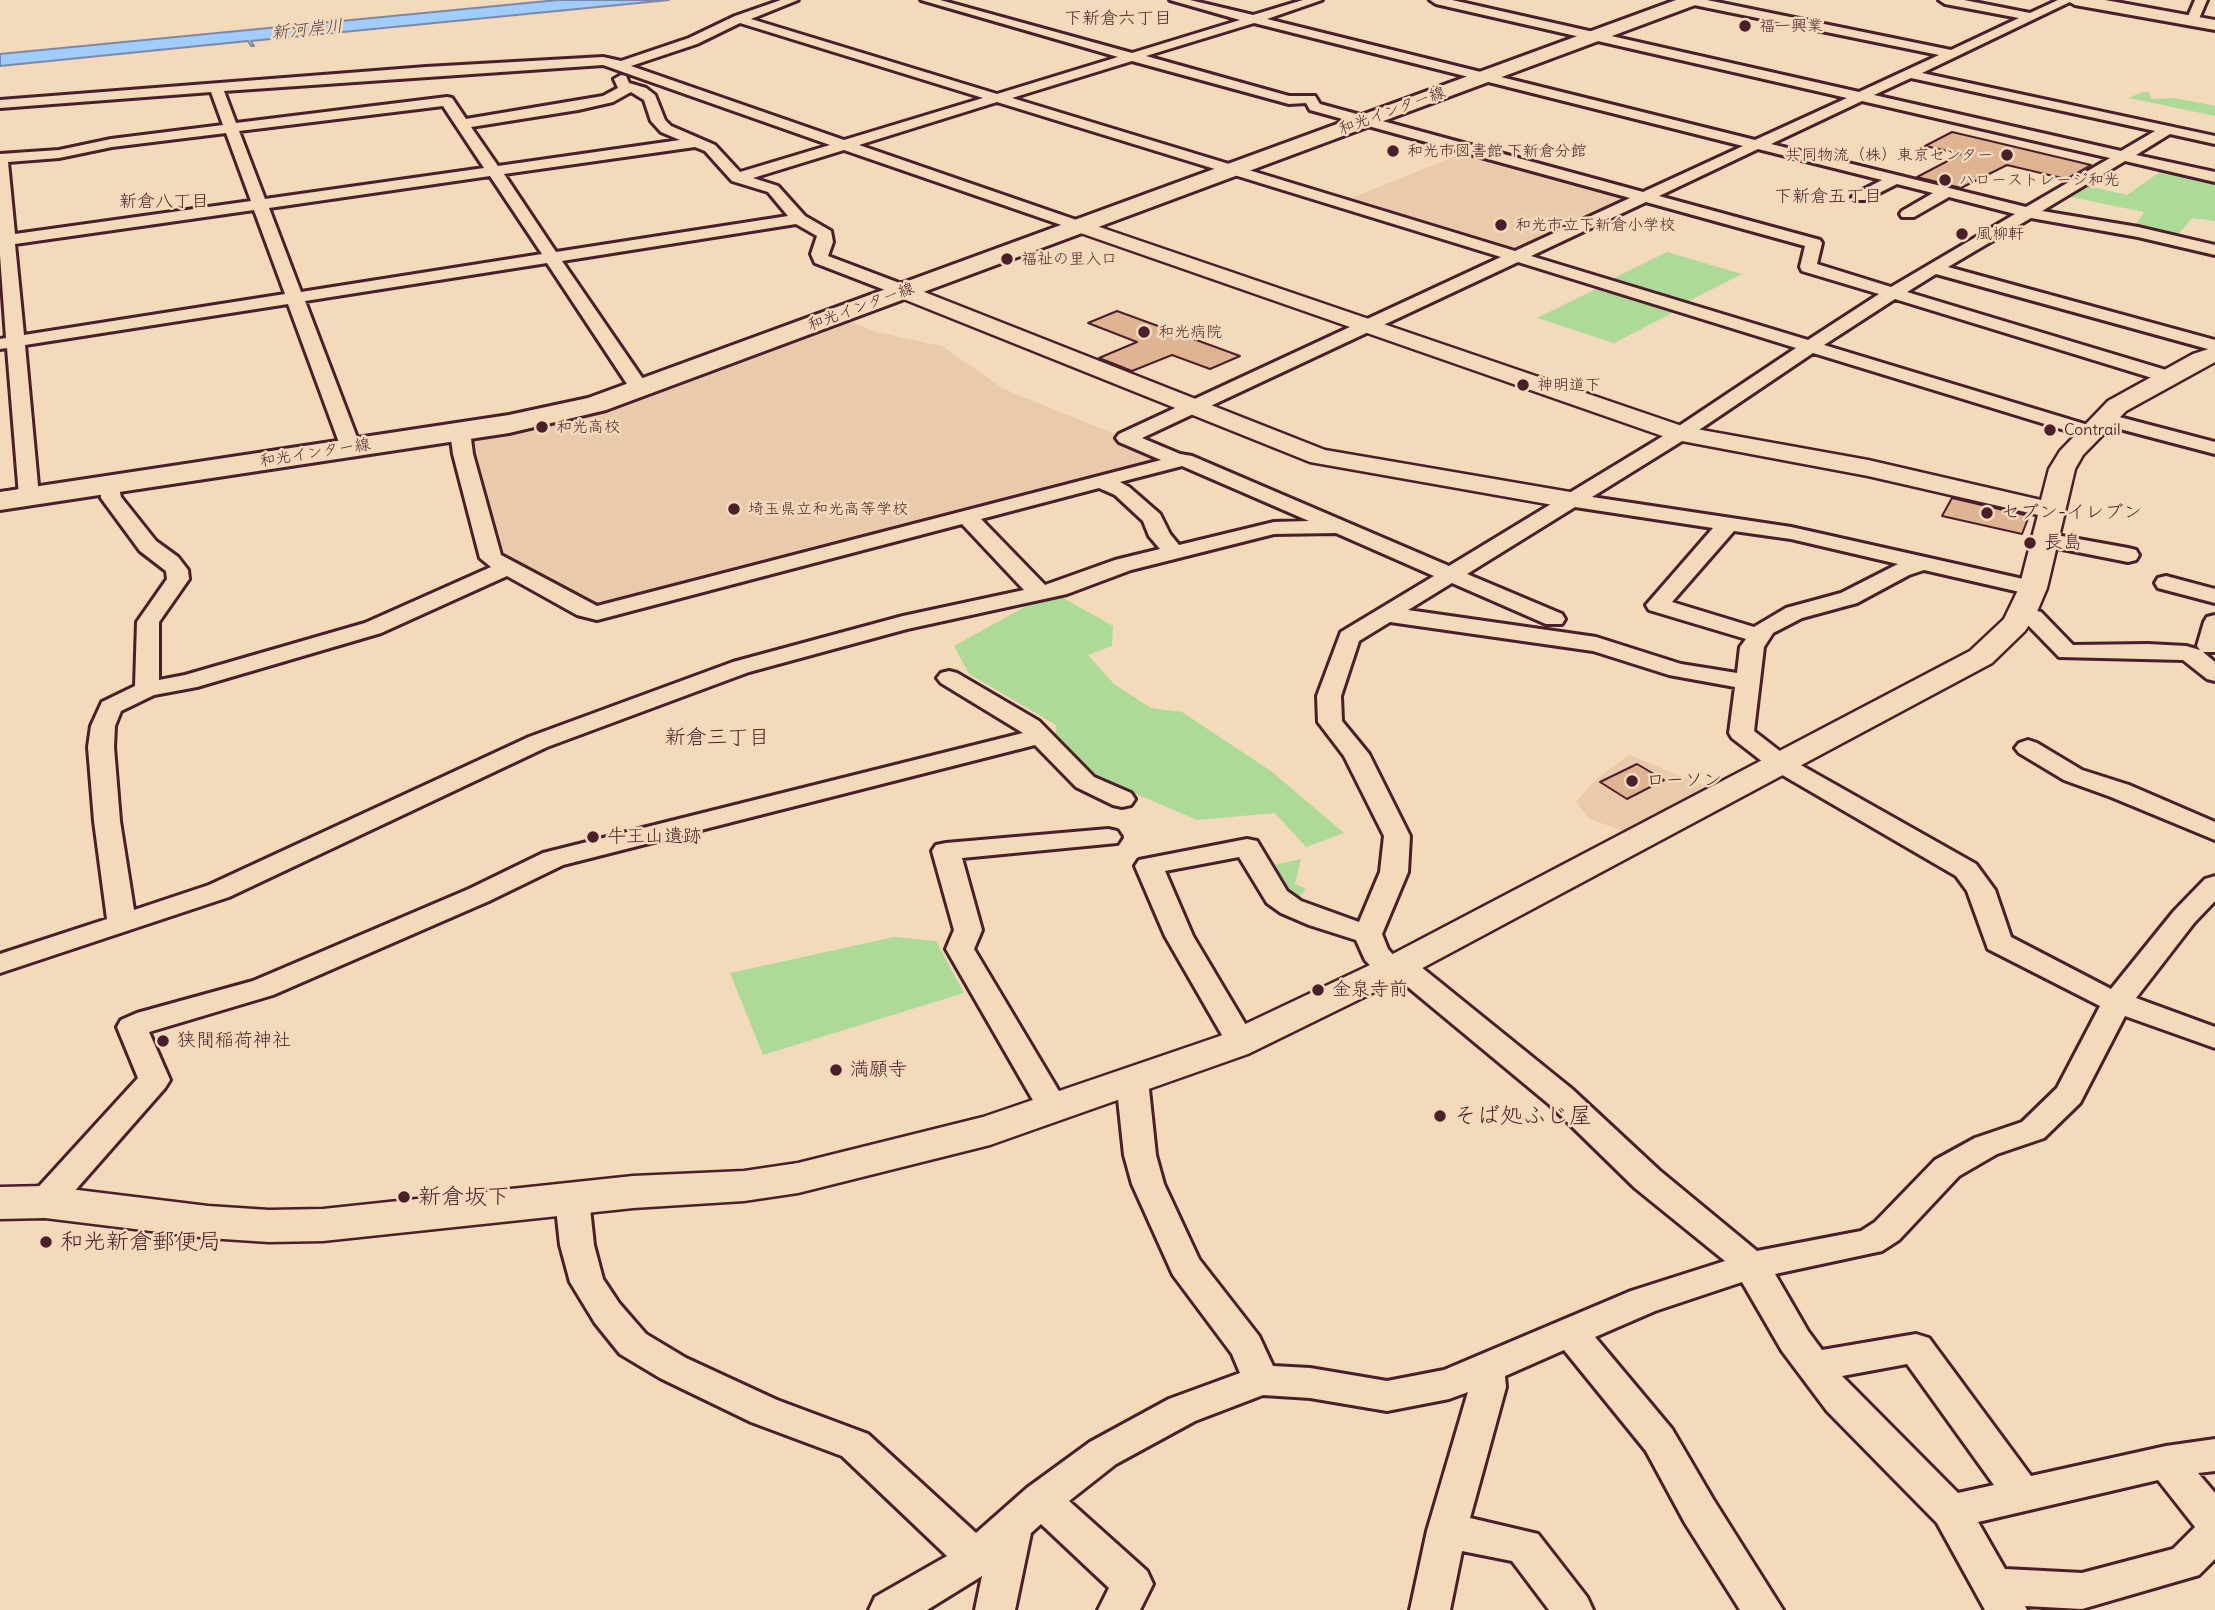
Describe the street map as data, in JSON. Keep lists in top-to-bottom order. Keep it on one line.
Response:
{"streets":{"main road":["和光インター線"]},"districts":["下新倉六丁目","下新倉五丁目","新倉八丁目","新倉三丁目"],"water":["新河岸川"],"places":["福一興業","和光市図書館 下新倉分館","共同物流（株）東京センター","ハローストレージ和光","和光市立下新倉小学校","風柳軒","福祉の里入口","和光病院","神明道下","和光高校","Contrail","埼玉県立和光高等学校","セブン-イレブン","長島","ローソン","牛王山遺跡","金泉寺前","狭間稲荷神社","満願寺","そば処ふじ屋","新倉坂下","和光新倉郵便局"]}
